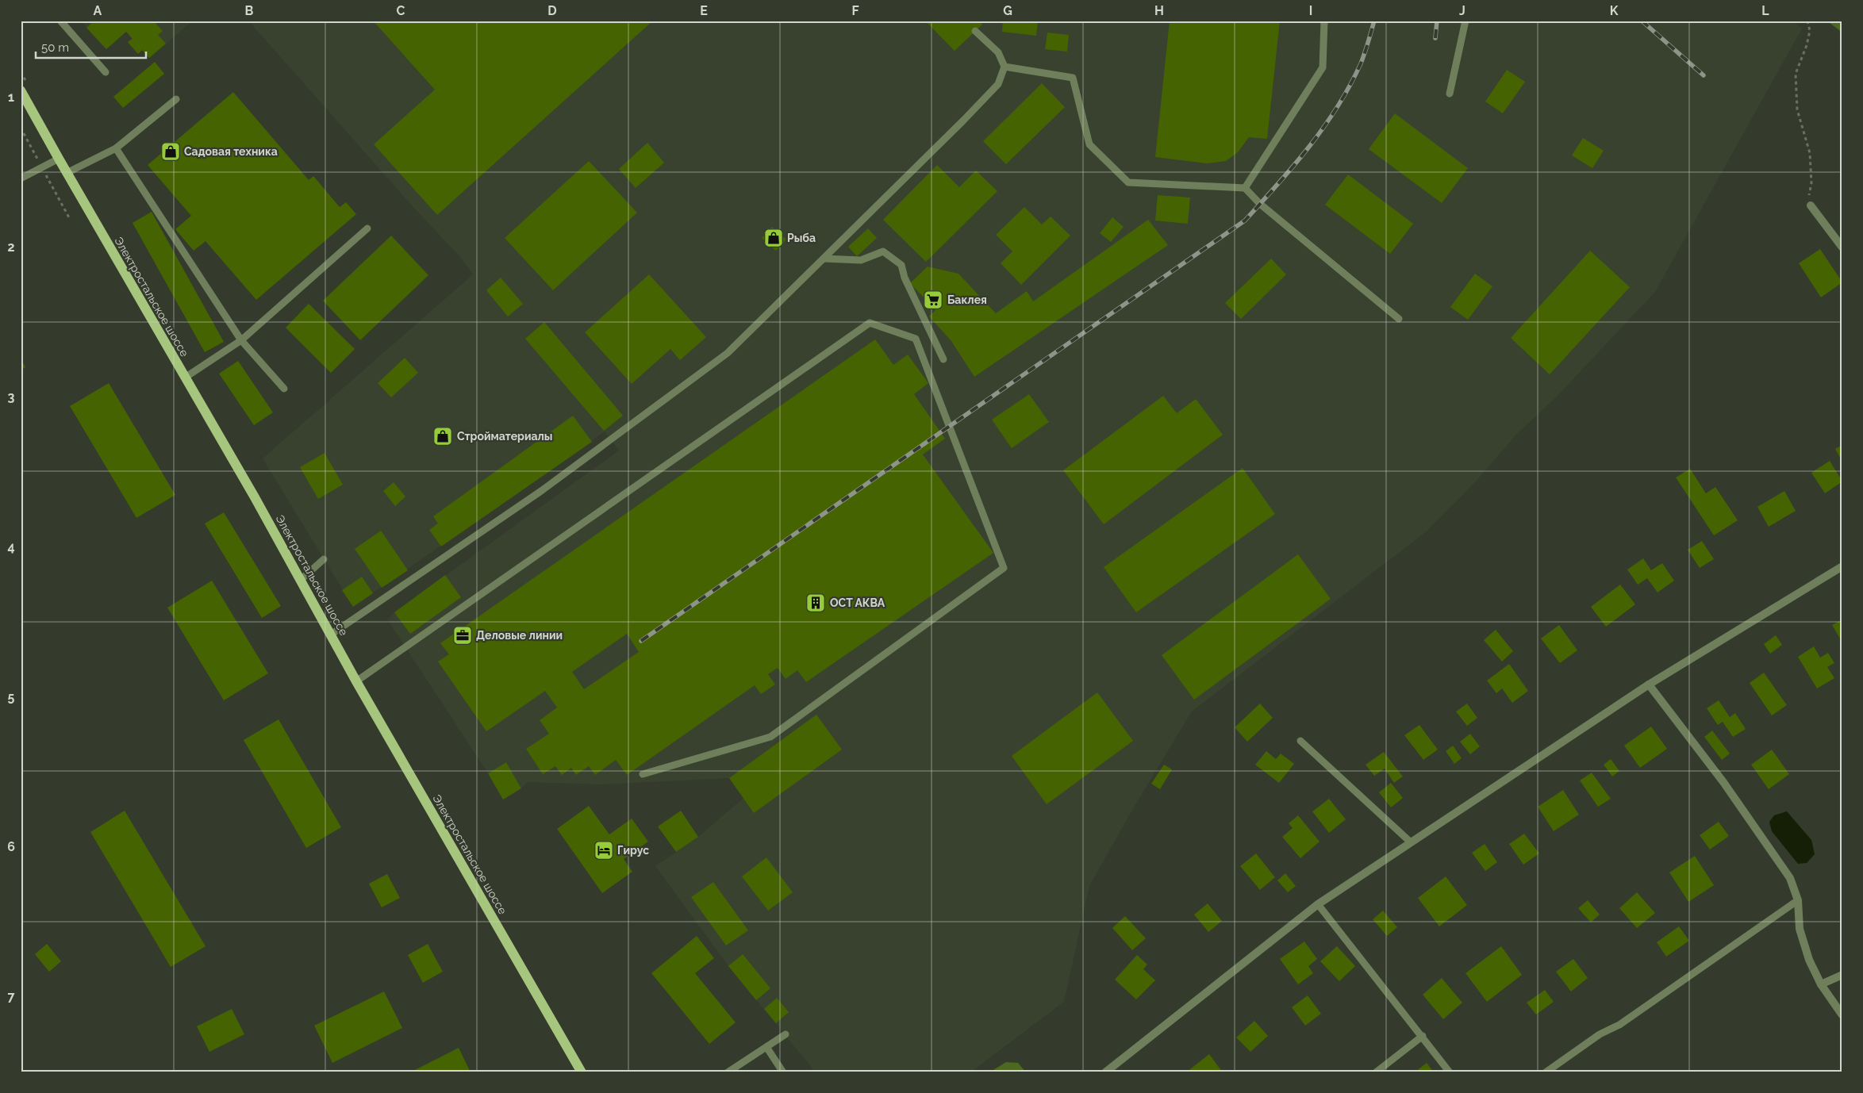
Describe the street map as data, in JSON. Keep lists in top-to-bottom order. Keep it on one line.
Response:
{"streets":{"main road":["Электростальское шоссе"]},"places":{"shop":["Садовая техника","Рыба","Стройматериалы"],"supermarket":["Баклея"],"building":["ОСТ АКВА"],"office":["Деловые линии"],"hotel":["Гирус"]},"scale_bar":"50 m","grid":{"columns":["A","B","C","D","E","F","G","H","I","J","K","L"],"rows":["1","2","3","4","5","6","7"]}}
